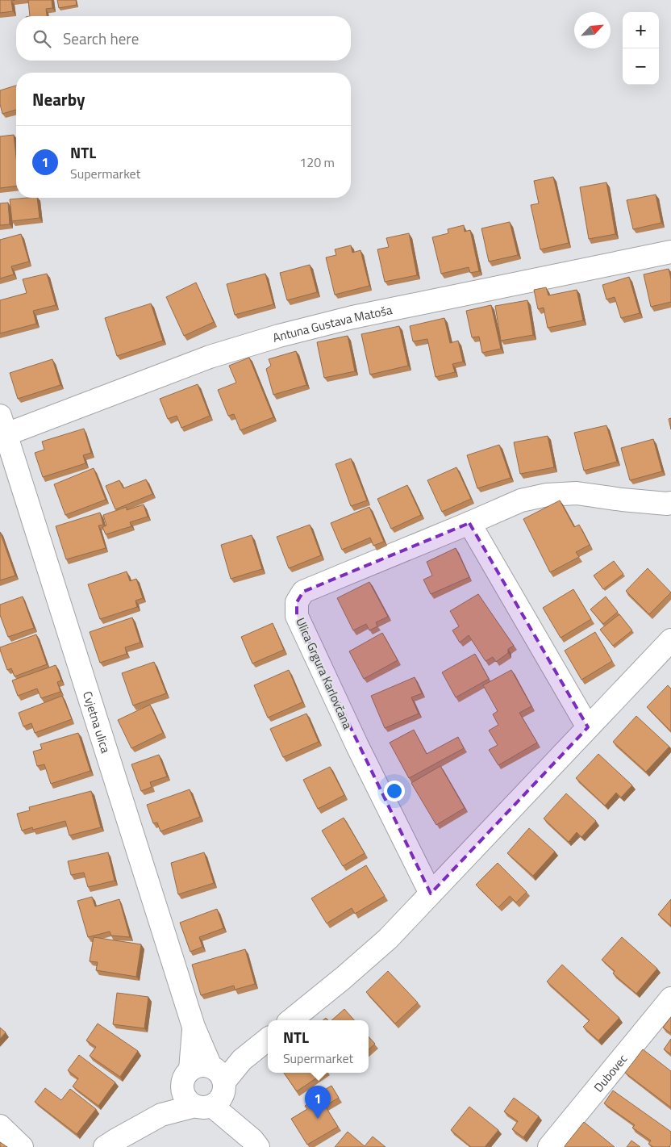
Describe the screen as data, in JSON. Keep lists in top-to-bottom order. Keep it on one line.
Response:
{"streets":{"street":["Antuna Gustava Matoša","Ulica Grgura Karlovčana","Cvjetna ulica","Dubovec"]},"crossings":[["Antuna Gustava Matoša","Cvjetna ulica"]],"north":"top right","page":{"map_buttons":["+","−"],"search":"Search here","heading":"Nearby","list":[{"mark":"1","name":"NTL","note":"Supermarket","value":"120 m"}],"popup":["NTL","Supermarket"],"pins":"1"}}
